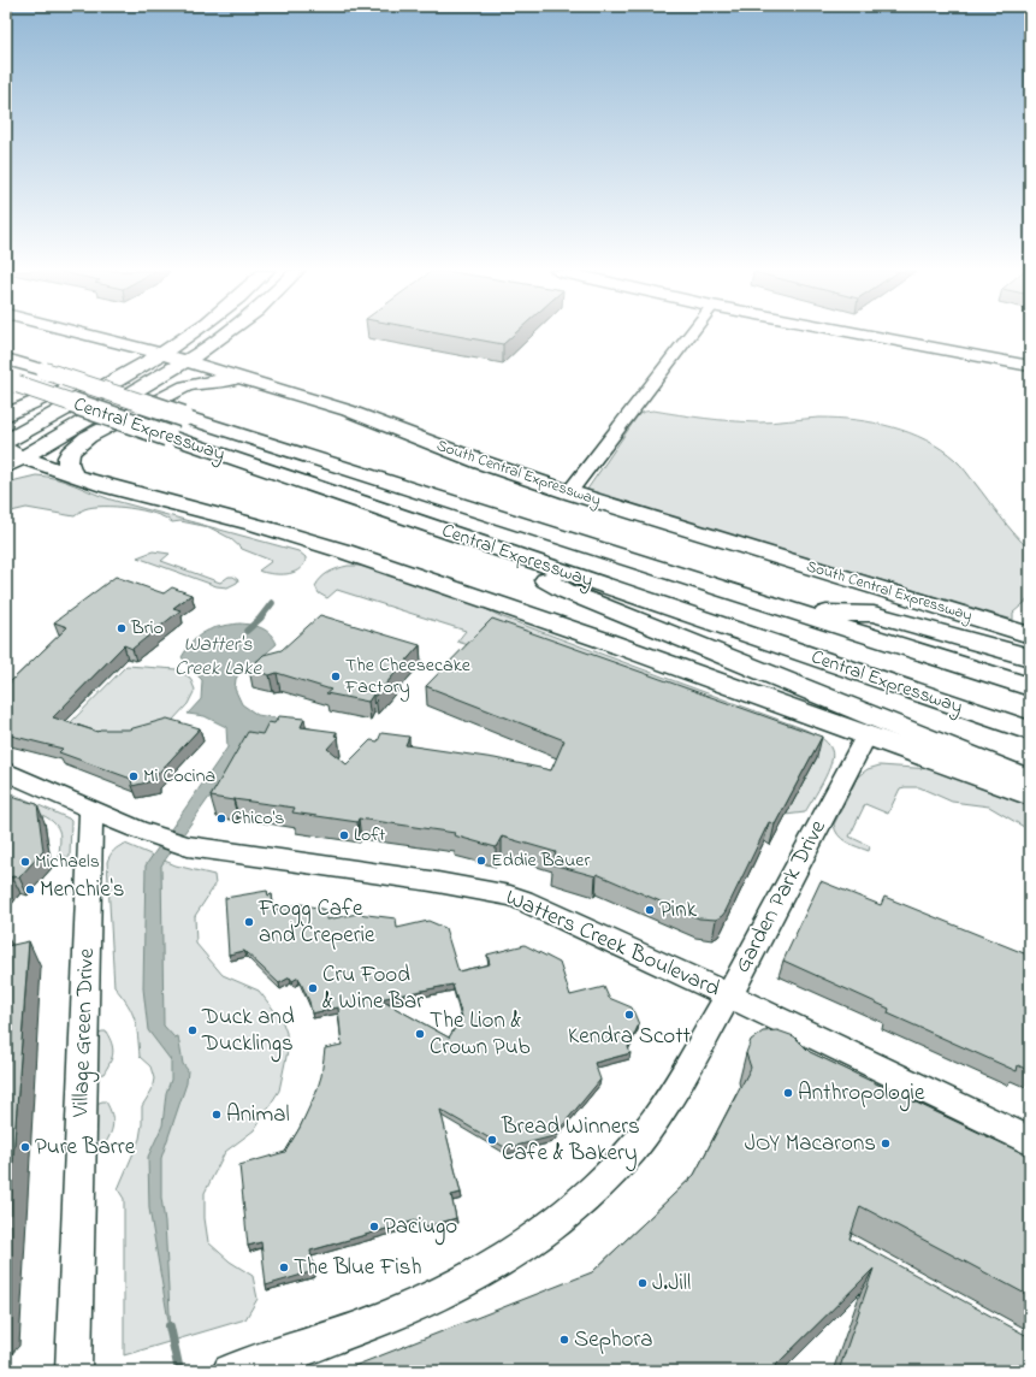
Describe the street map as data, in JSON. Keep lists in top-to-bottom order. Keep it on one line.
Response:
{"streets":{"main road":["Central Expressway","South Central Expressway"],"street":["Garden Park Drive","Watters Creek Boulevard","Village Green Drive"]},"crossings":[["Garden Park Drive","Watters Creek Boulevard"],["Watters Creek Boulevard","Village Green Drive"]],"water":["Watter's Creek Lake"],"places":["Brio","The Cheesecake Factory","Mi Cocina","Chico's","Loft","Eddie Bauer","Michaels","Menchie's","Pink","Frogg Cafe and Creperie","Cru Food & Wine Bar","Kendra Scott","Duck and Ducklings","The Lion & Crown Pub","Anthropologie","Animal","Bread Winners Cafe & Bakery","JOY Macarons","Pure Barre","Paciugo","The Blue Fish","J.Jill","Sephora"]}
